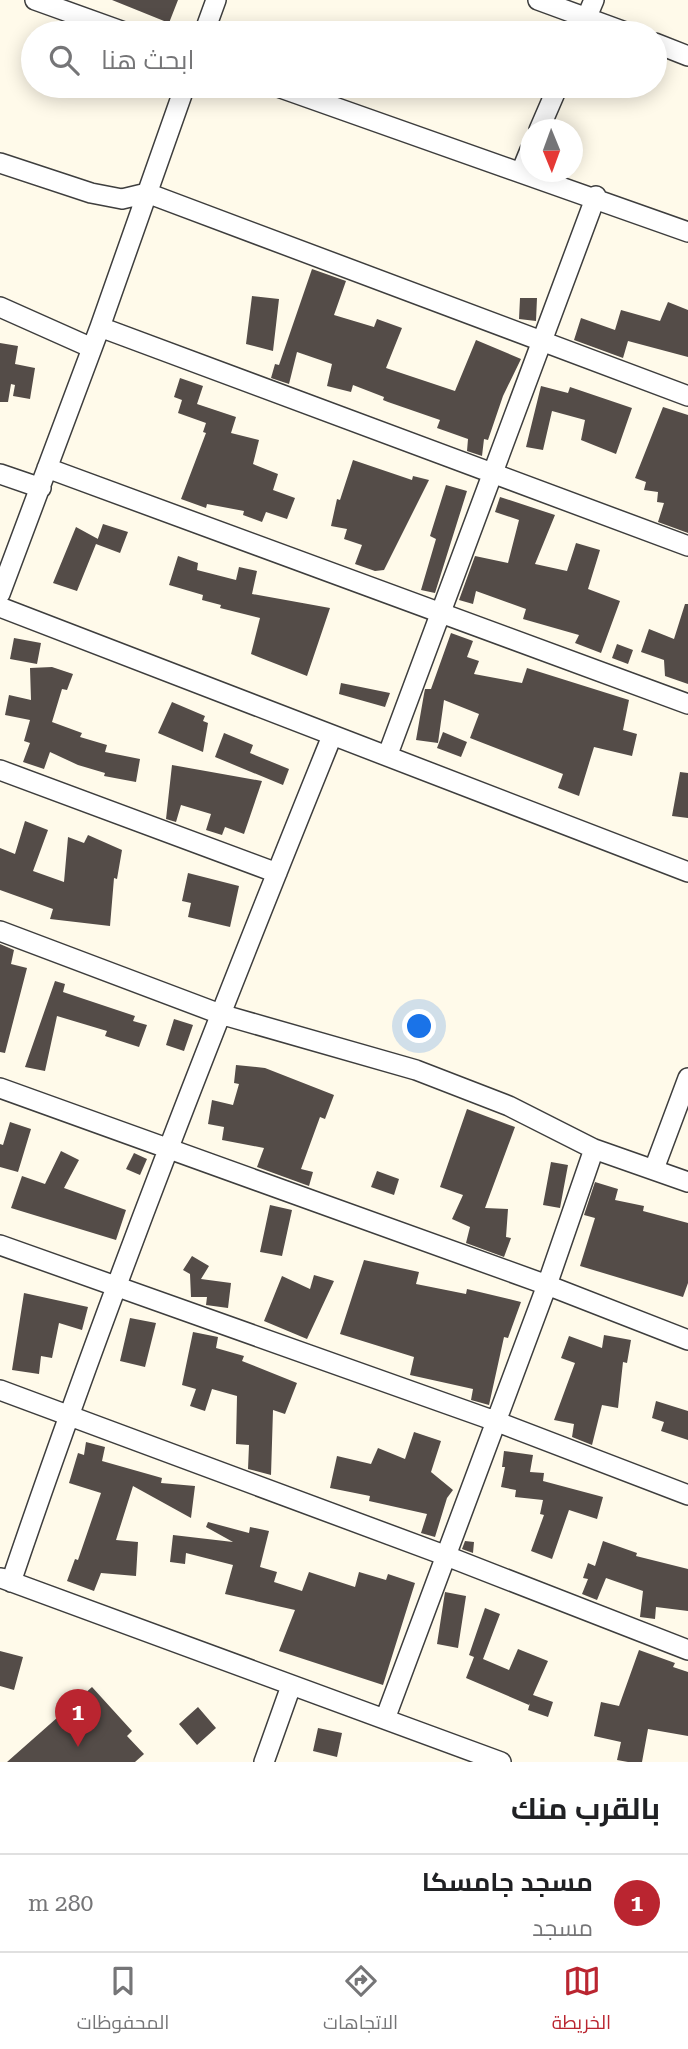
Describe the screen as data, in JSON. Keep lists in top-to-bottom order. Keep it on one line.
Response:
{"north":"bottom","page":{"search":"ابحث هنا","pins":"1","heading":"بالقرب منك","list":[{"mark":"1","name":"مسجد جامسكا","note":"مسجد","value":"280 m"}],"nav":["الخريطة","الاتجاهات","المحفوظات"]}}
